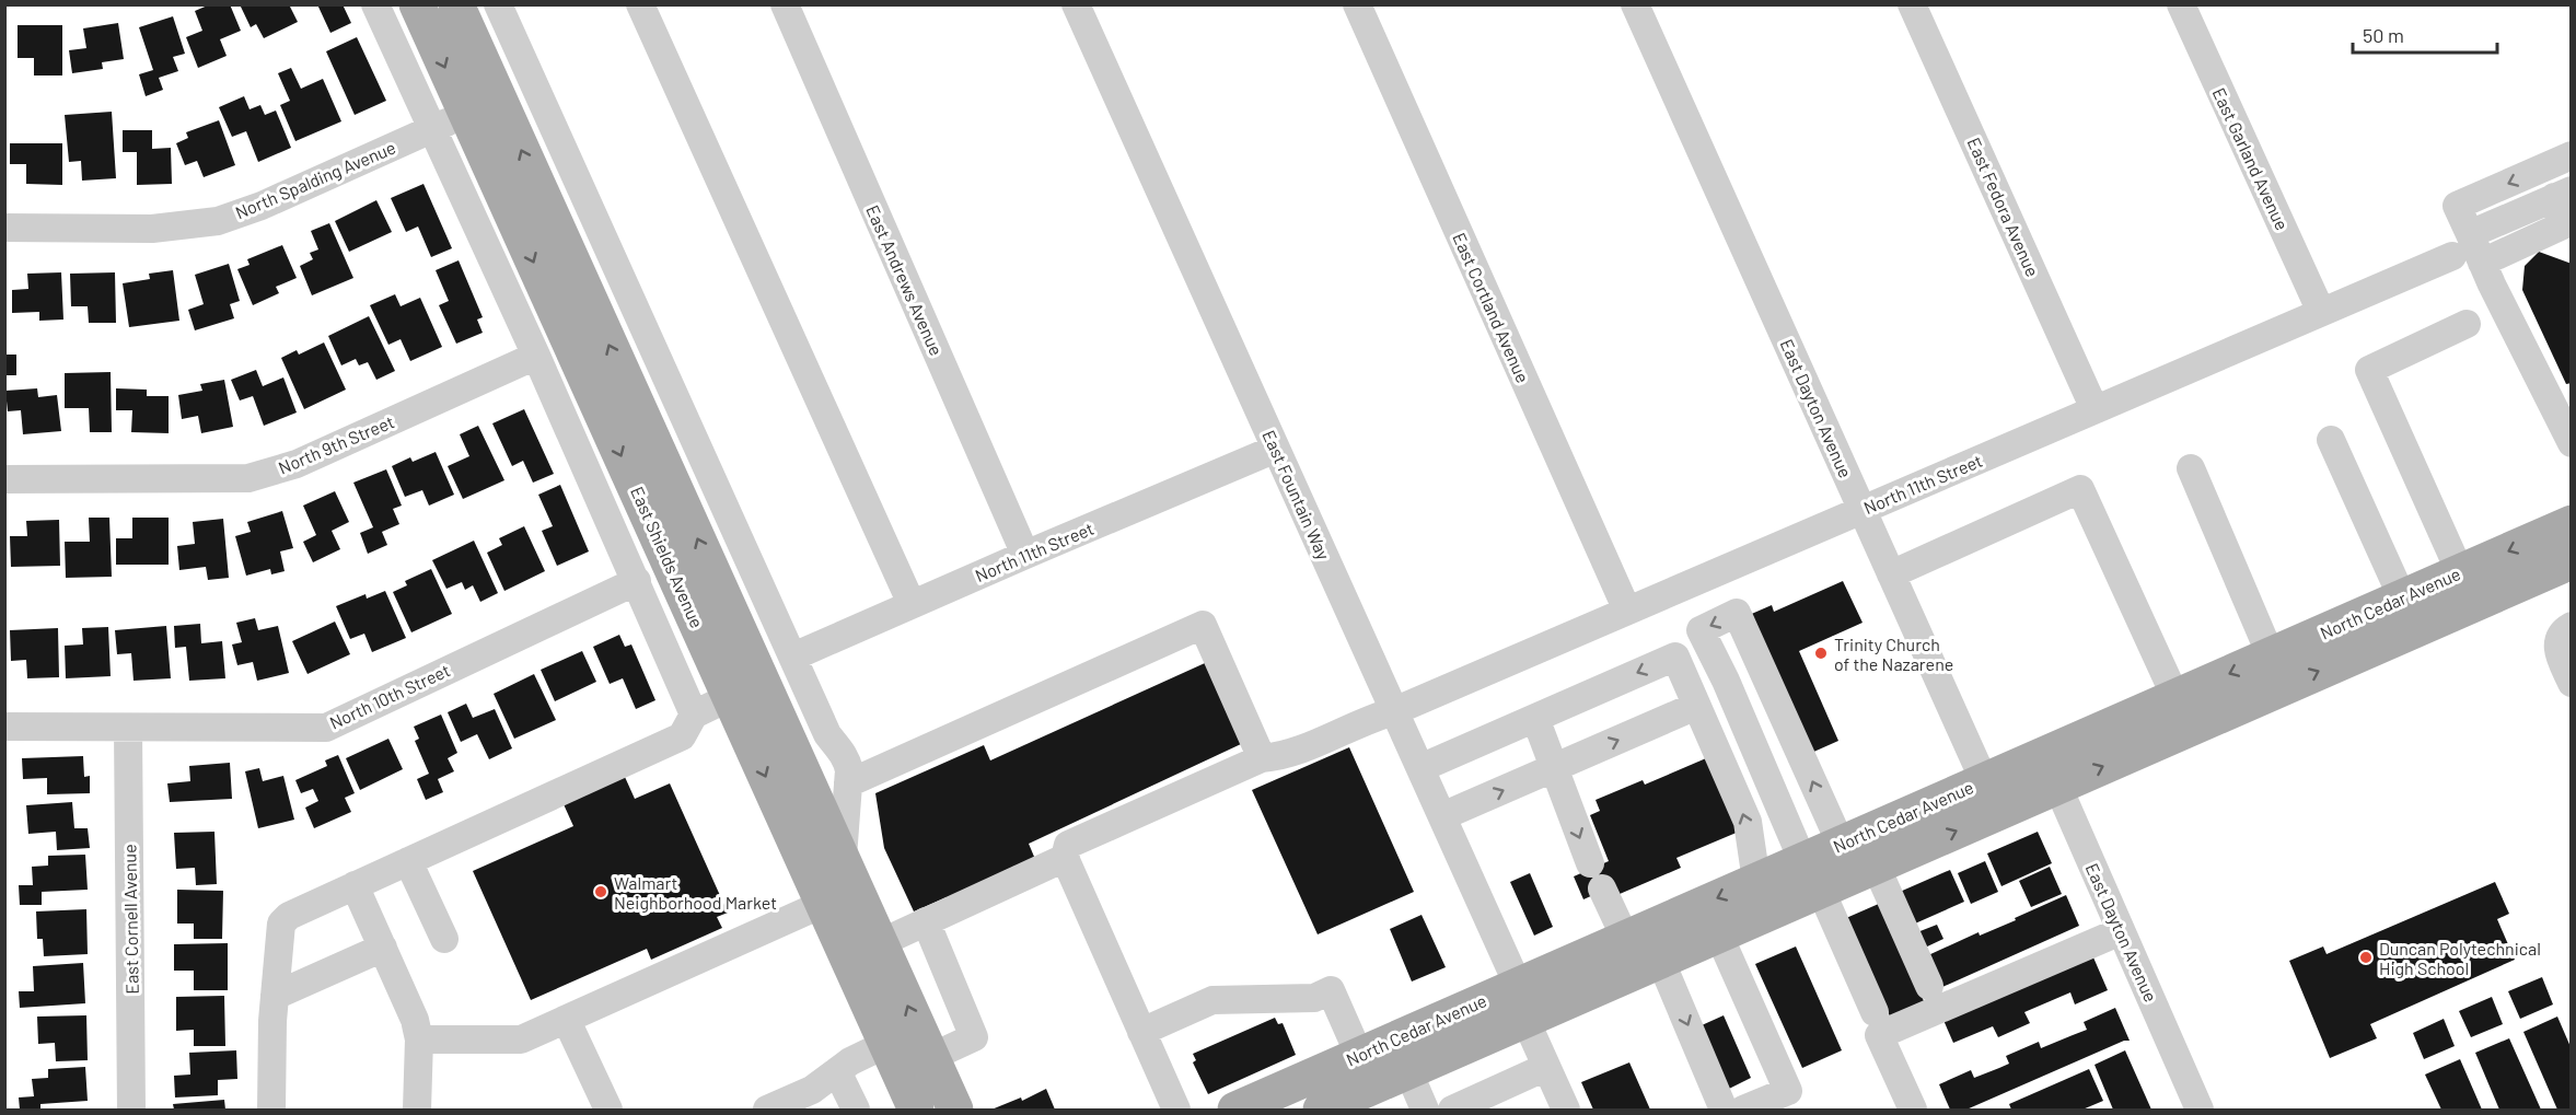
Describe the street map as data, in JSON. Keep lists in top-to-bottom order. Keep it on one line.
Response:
{"streets":{"main road":["East Shields Avenue","North Cedar Avenue"],"street":["East Garland Avenue","North Spalding Avenue","East Fedora Avenue","East Andrews Avenue","East Cortland Avenue","East Dayton Avenue","North 9th Street","North 11th Street","East Fountain Way","North 10th Street","East Cornell Avenue"]},"crossings":[["East Garland Avenue","North 11th Street"],["North Spalding Avenue","East Shields Avenue"],["East Fedora Avenue","North 11th Street"],["East Andrews Avenue","North 11th Street"],["East Cortland Avenue","North 11th Street"],["East Dayton Avenue","North 11th Street"],["East Dayton Avenue","North Cedar Avenue"],["North 11th Street","East Fountain Way"],["East Fountain Way","North Cedar Avenue"],["North 10th Street","East Cornell Avenue"]],"places":["Trinity Church of the Nazarene","Walmart Neighborhood Market","Duncan Polytechnical High School"],"scale_bar":"50 m"}
